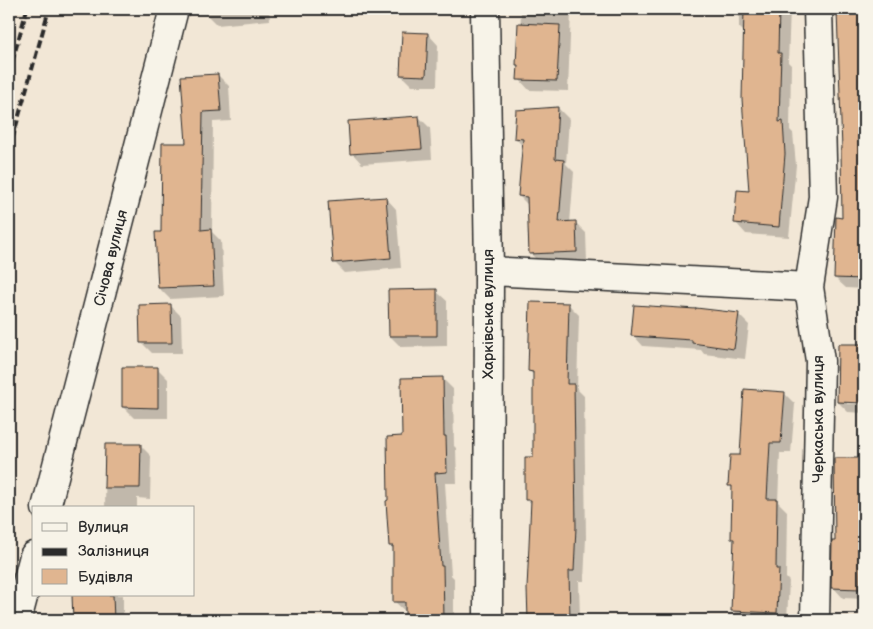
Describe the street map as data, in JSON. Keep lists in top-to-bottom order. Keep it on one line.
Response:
{"streets":{"street":["Січова вулиця","Харківська вулиця","Черкаська вулиця"]},"legend":["Вулиця","Залізниця","Будівля"]}
